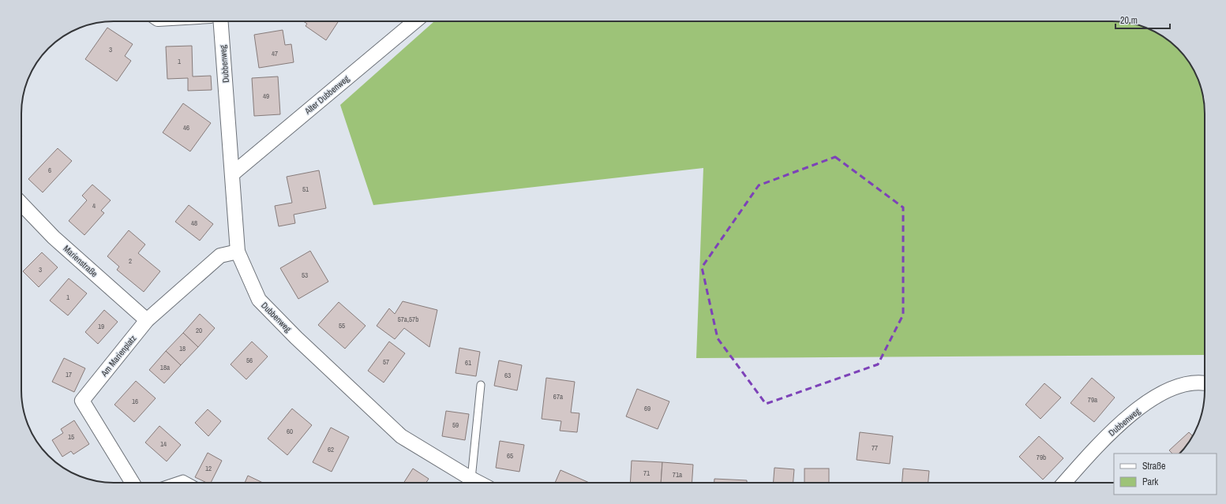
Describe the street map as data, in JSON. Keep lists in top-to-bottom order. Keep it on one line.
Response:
{"streets":{"street":["Dubbenweg","Alter Dubbenweg","Marienstraße","Am Marienplatz"]},"crossings":[["Dubbenweg","Alter Dubbenweg"],["Dubbenweg","Am Marienplatz"],["Marienstraße","Am Marienplatz"]],"house_numbers":["3","47","1","49","46","6","51","4","48","2","3","53","1","57a,57b","55","19","20","18","56","57","61","18a","17","63","67a","79a","16","69","59","60","15","14","77","62","65","79b","12","71","71a"],"legend":["Straße","Park"],"scale_bar":"20 m"}
